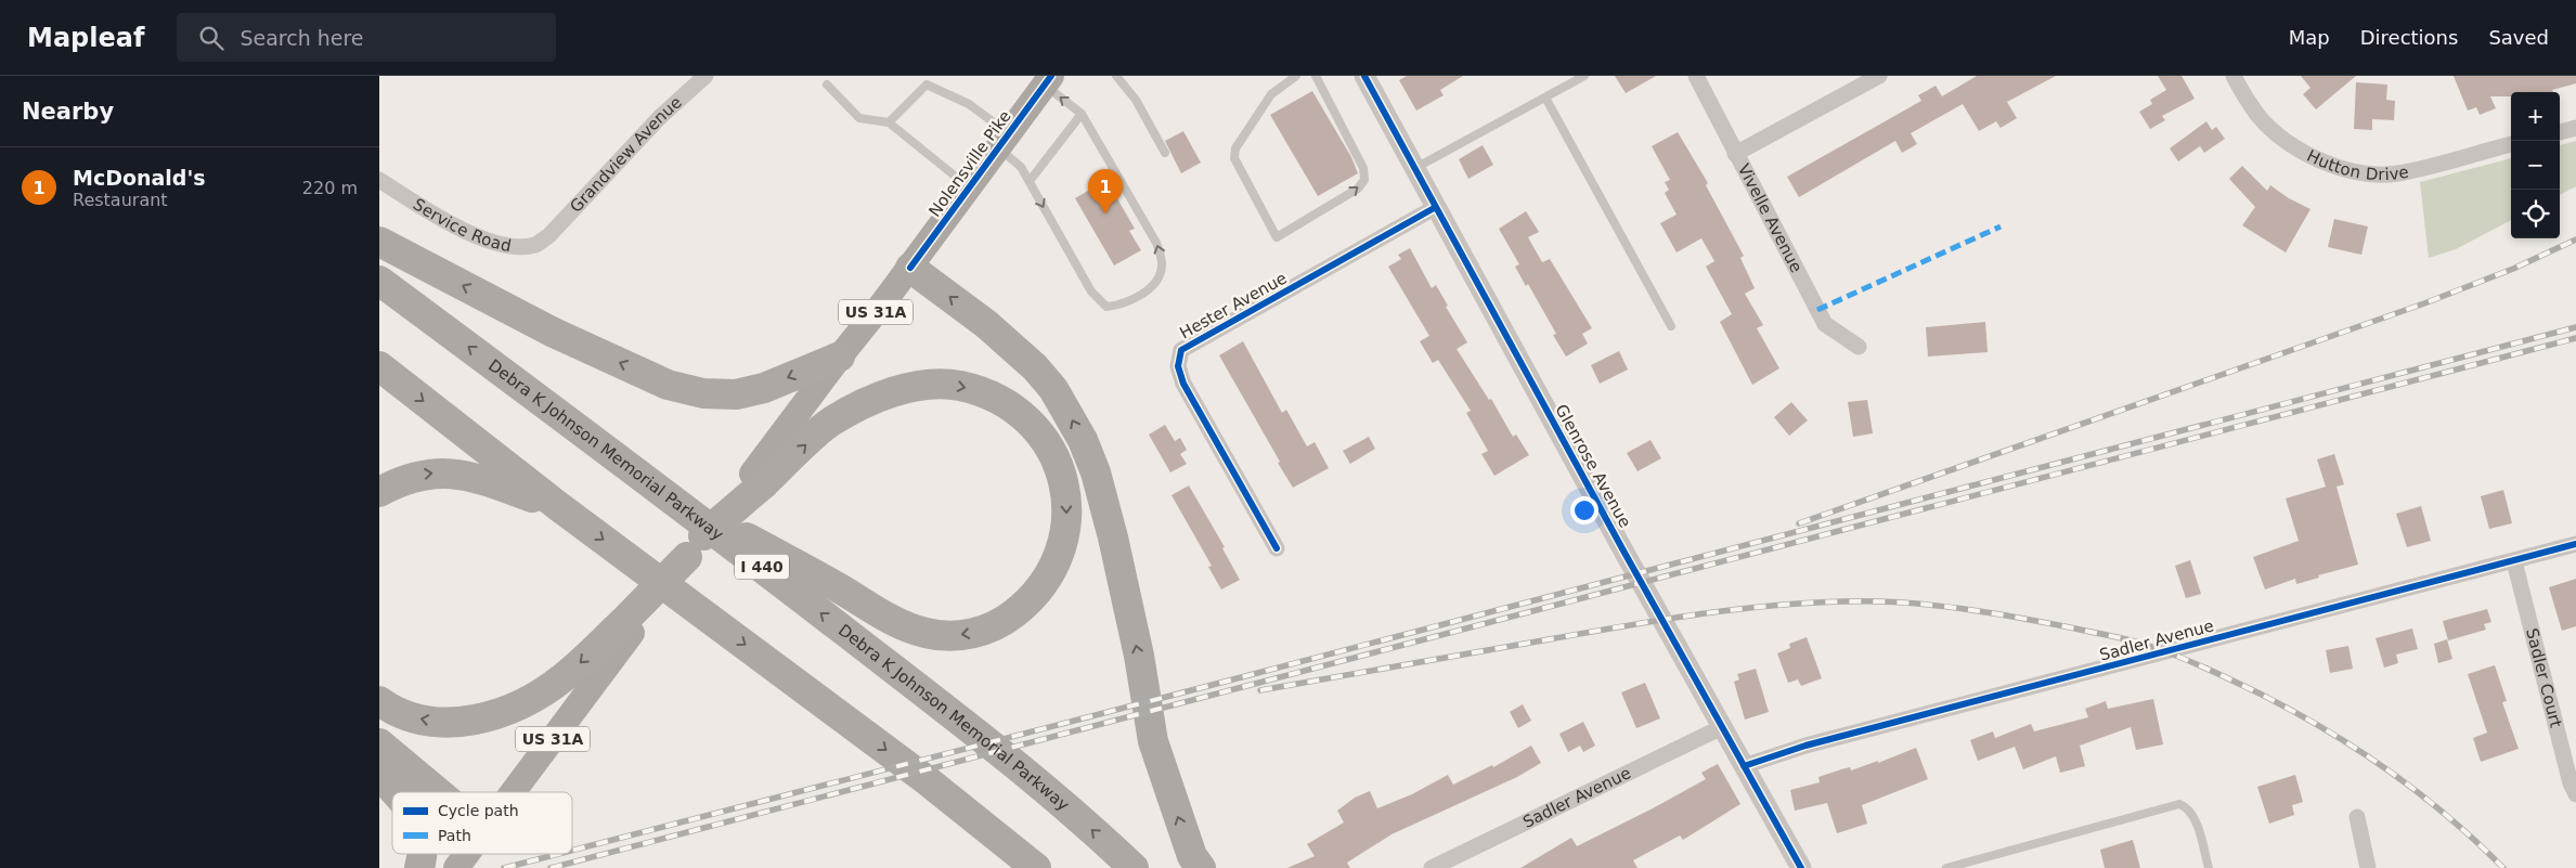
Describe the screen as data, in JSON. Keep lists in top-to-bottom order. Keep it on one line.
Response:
{"streets":{"highway":["Debra K Johnson Memorial Parkway","I 440"],"main road":["Nolensville Pike","US 31A"],"street":["Grandview Avenue","Hutton Drive","Vivelle Avenue","Service Road","Hester Avenue","Glenrose Avenue","Sadler Avenue","Sadler Court"]},"crossings":[["Grandview Avenue","Service Road"],["Hester Avenue","Glenrose Avenue"],["Glenrose Avenue","Sadler Avenue"],["Sadler Avenue","Sadler Court"]],"legend":["Cycle path","Path"],"page":{"header":"Mapleaf","search":"Search here","nav":["Map","Directions","Saved"],"heading":"Nearby","map_buttons":["+","−"],"list":[{"mark":"1","name":"McDonald's","note":"Restaurant","value":"220 m"}],"pins":"1"}}
